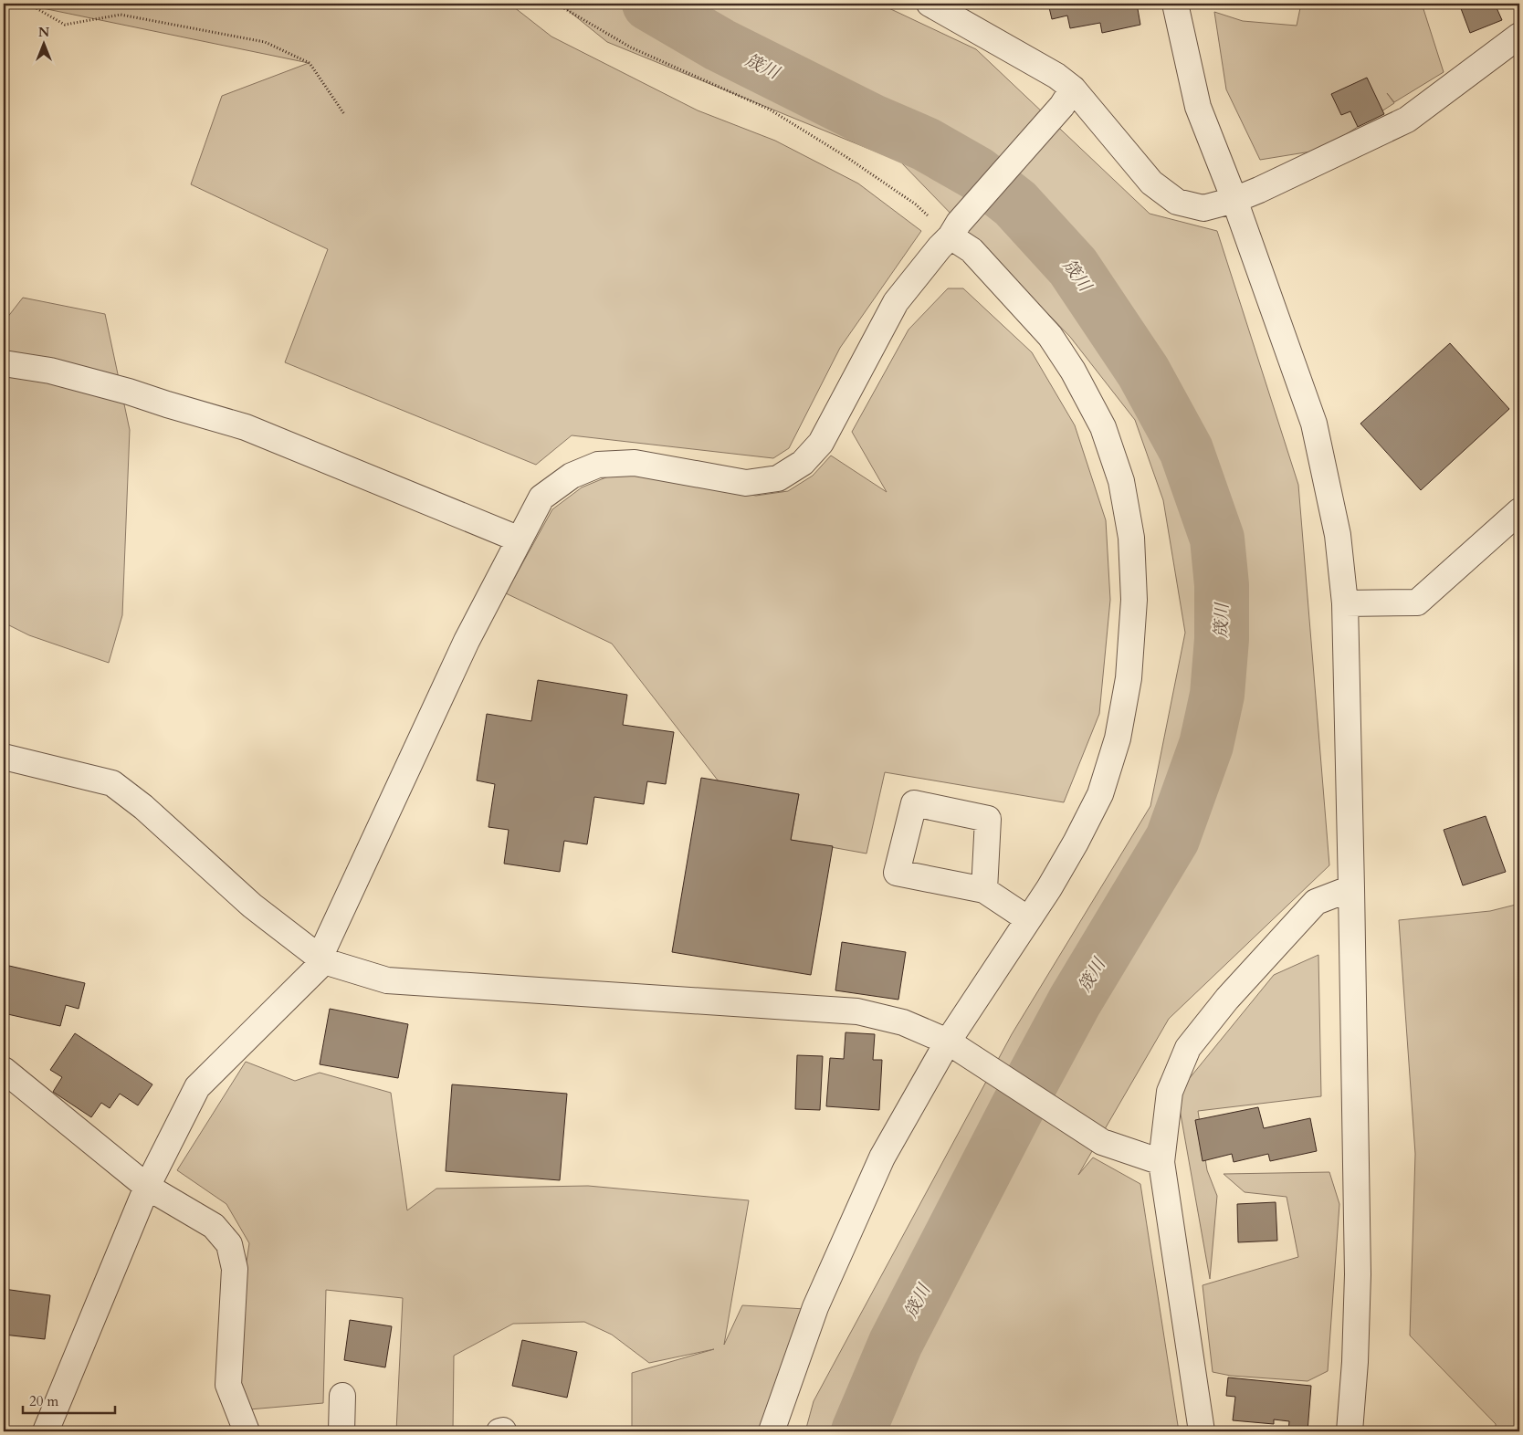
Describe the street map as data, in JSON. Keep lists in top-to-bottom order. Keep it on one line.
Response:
{"water":["筬川"],"scale_bar":"20 m","north":"top"}
